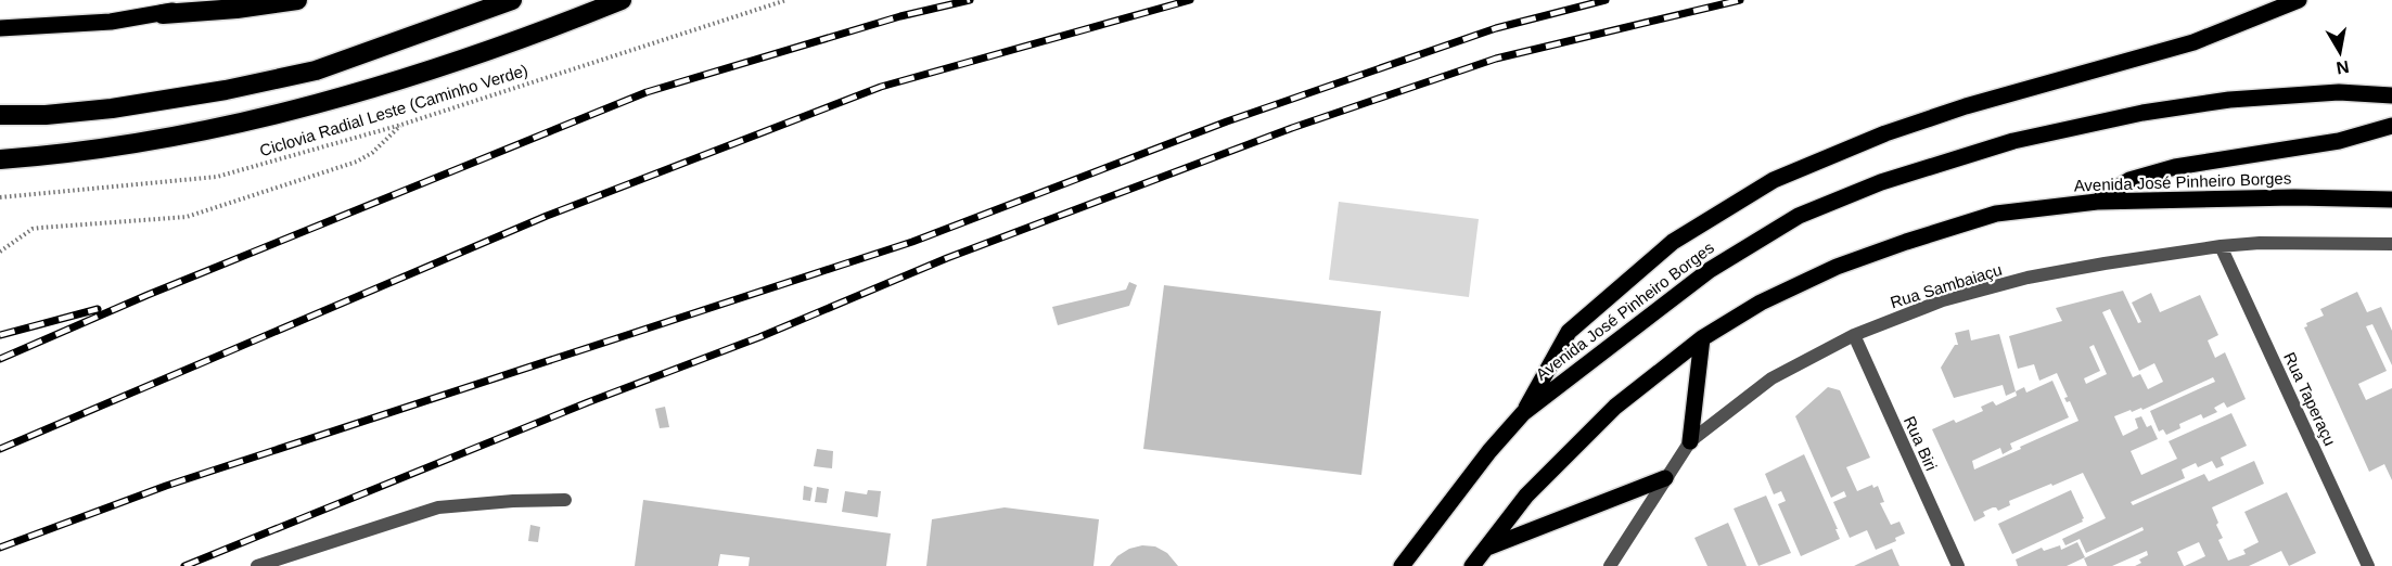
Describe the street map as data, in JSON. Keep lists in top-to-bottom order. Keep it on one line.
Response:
{"streets":{"main road":["Avenida José Pinheiro Borges"],"street":["Rua Sambaiaçu","Rua Taperaçu","Rua Biri"],"path":["Ciclovia Radial Leste (Caminho Verde)"]},"crossings":[["Rua Sambaiaçu","Rua Taperaçu"],["Rua Sambaiaçu","Rua Biri"]],"north":"bottom"}
